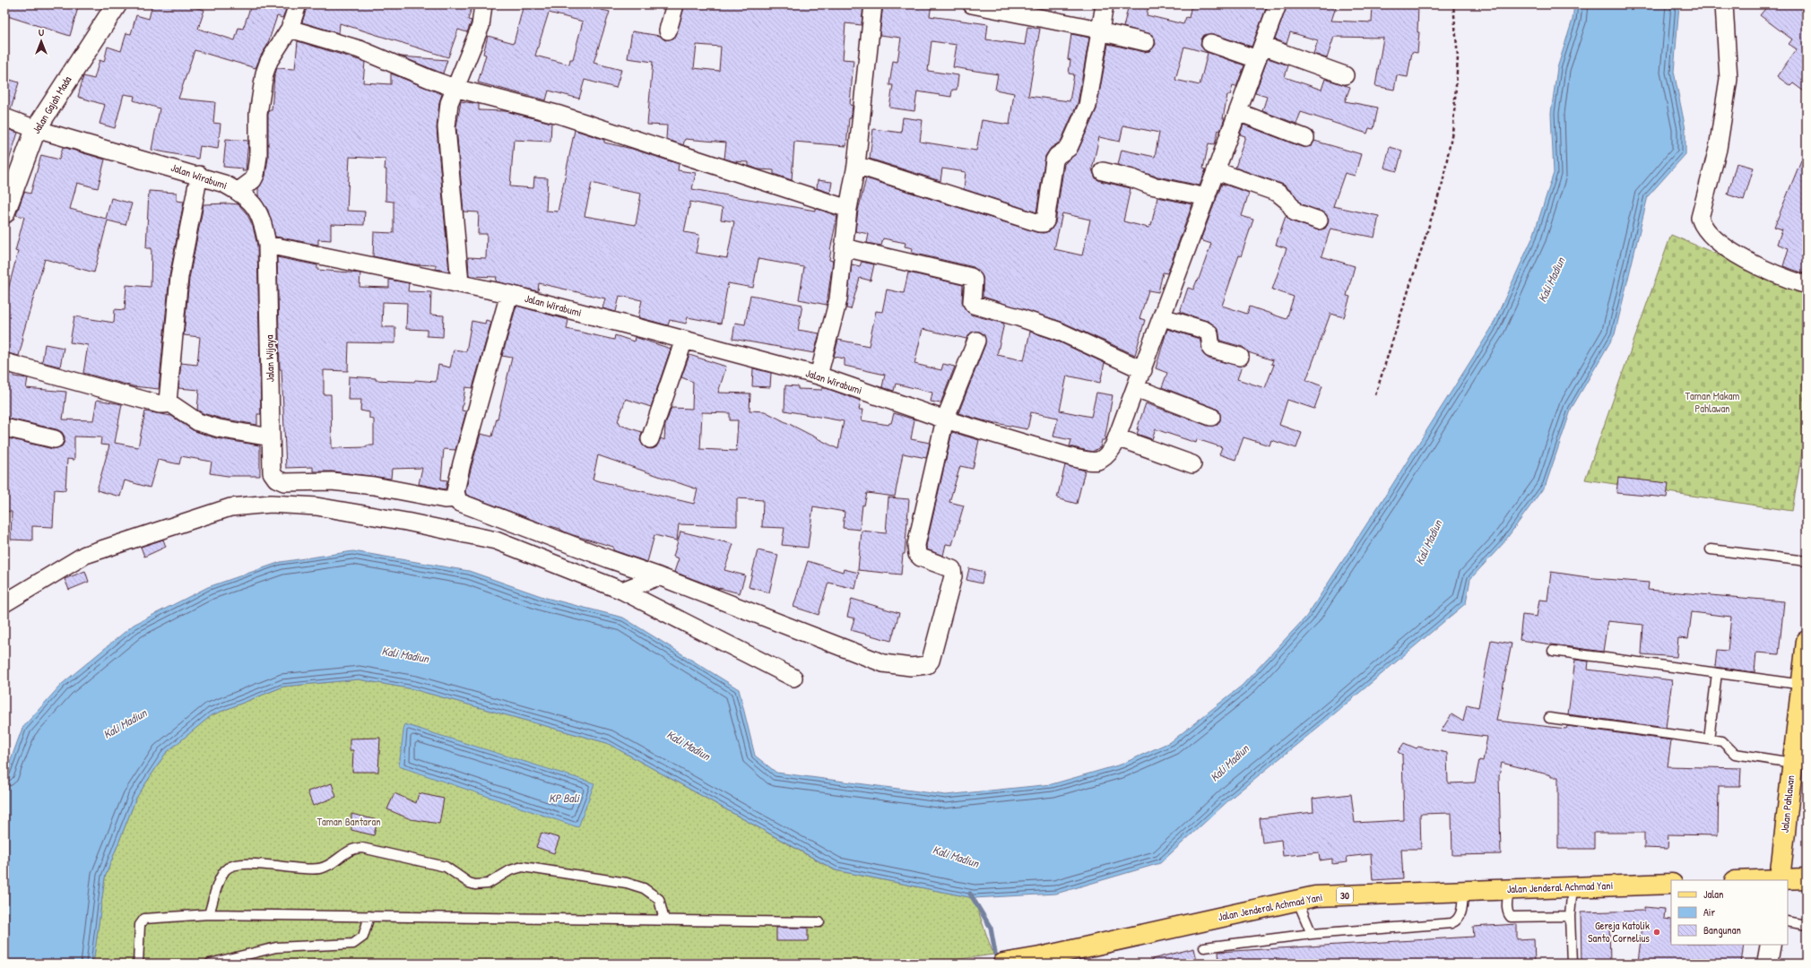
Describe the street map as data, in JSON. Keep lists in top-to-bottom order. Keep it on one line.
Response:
{"streets":{"main road":["Jalan Pahlawan","Jalan Jenderal Achmad Yani","30"],"street":["Jalan Gajah Mada","Jalan Wirabumi","Jalan Wijaya"]},"crossings":[["Jalan Gajah Mada","Jalan Wirabumi"],["Jalan Wirabumi","Jalan Wijaya"]],"water":["Kali Madiun","KP Bali"],"parks":["Taman Makam Pahlawan","Taman Bantaran"],"places":["Gereja Katolik Santo Cornelius"],"legend":["Jalan","Air","Bangunan"],"north":"top"}
